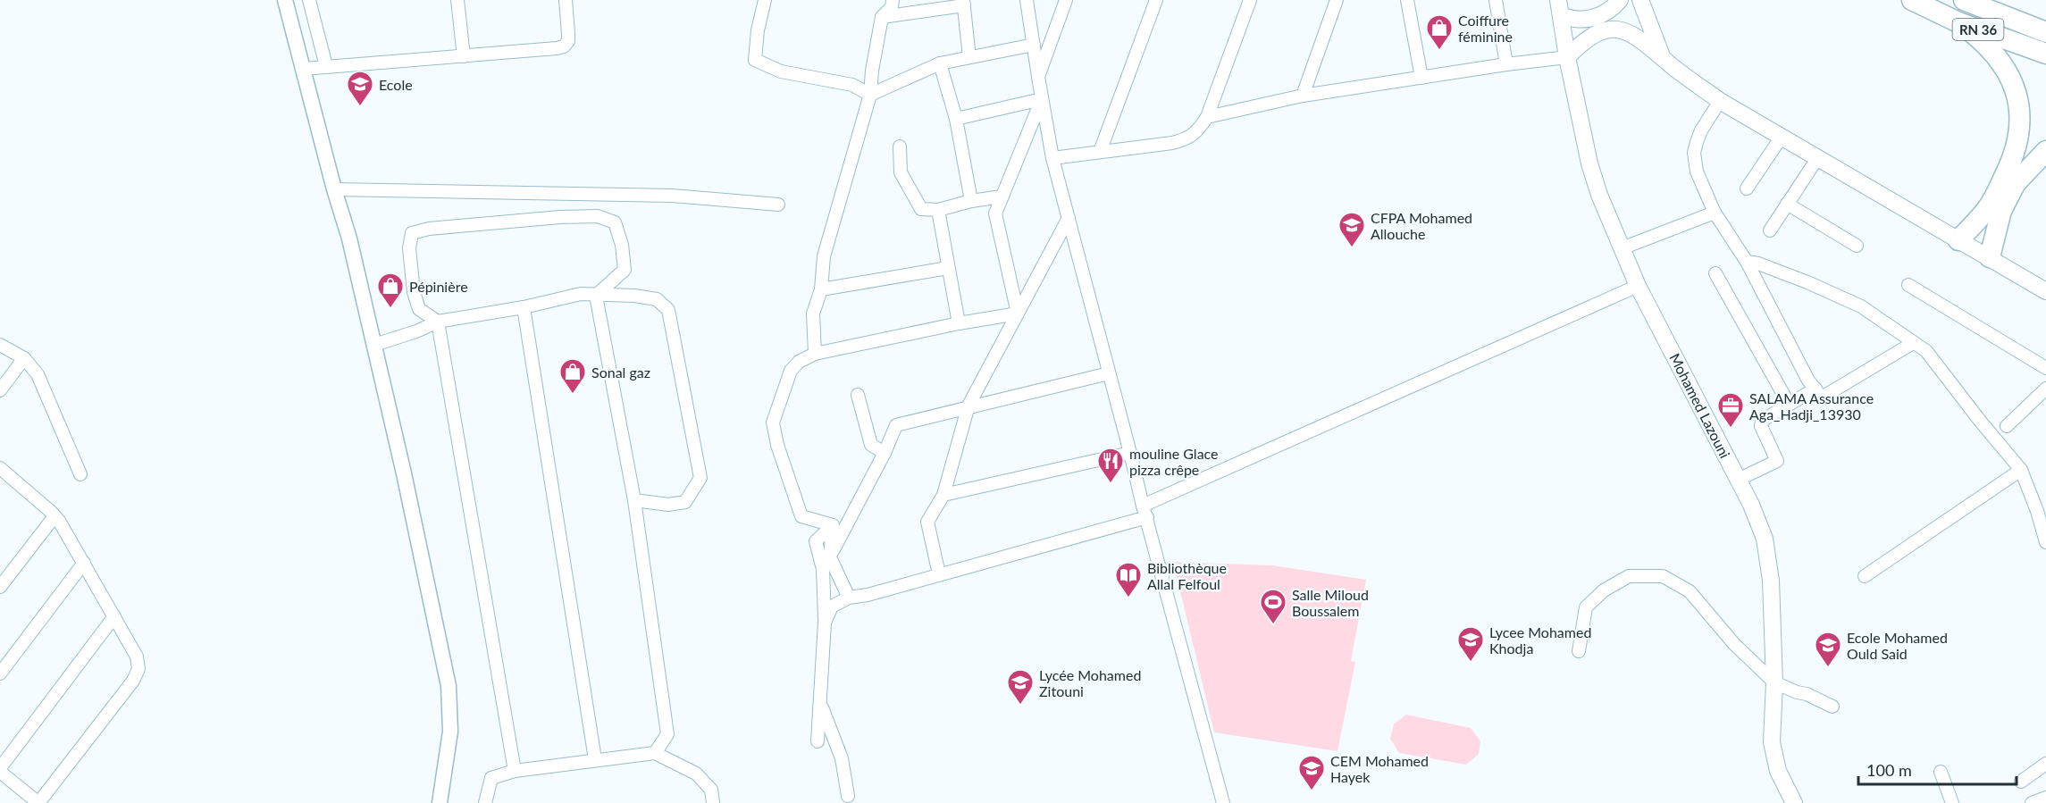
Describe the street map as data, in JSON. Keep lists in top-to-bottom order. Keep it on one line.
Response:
{"streets":{"highway":["RN 36"],"main road":["Mohamed Lazouni"]},"places":{"shop":["Coiffure féminine","Pépinière","Sonal gaz"],"school or university":["Ecole","CFPA Mohamed Allouche","Lycee Mohamed Khodja","Ecole Mohamed Ould Said","Lycée Mohamed Zitouni","CEM Mohamed Hayek"],"office":["SALAMA Assurance Aga_Hadji_13930"],"restaurant":["mouline Glace pizza crêpe"],"library":["Bibliothèque Allal Felfoul"],"sports":["Salle Miloud Boussalem"]},"scale_bar":"100 m"}
